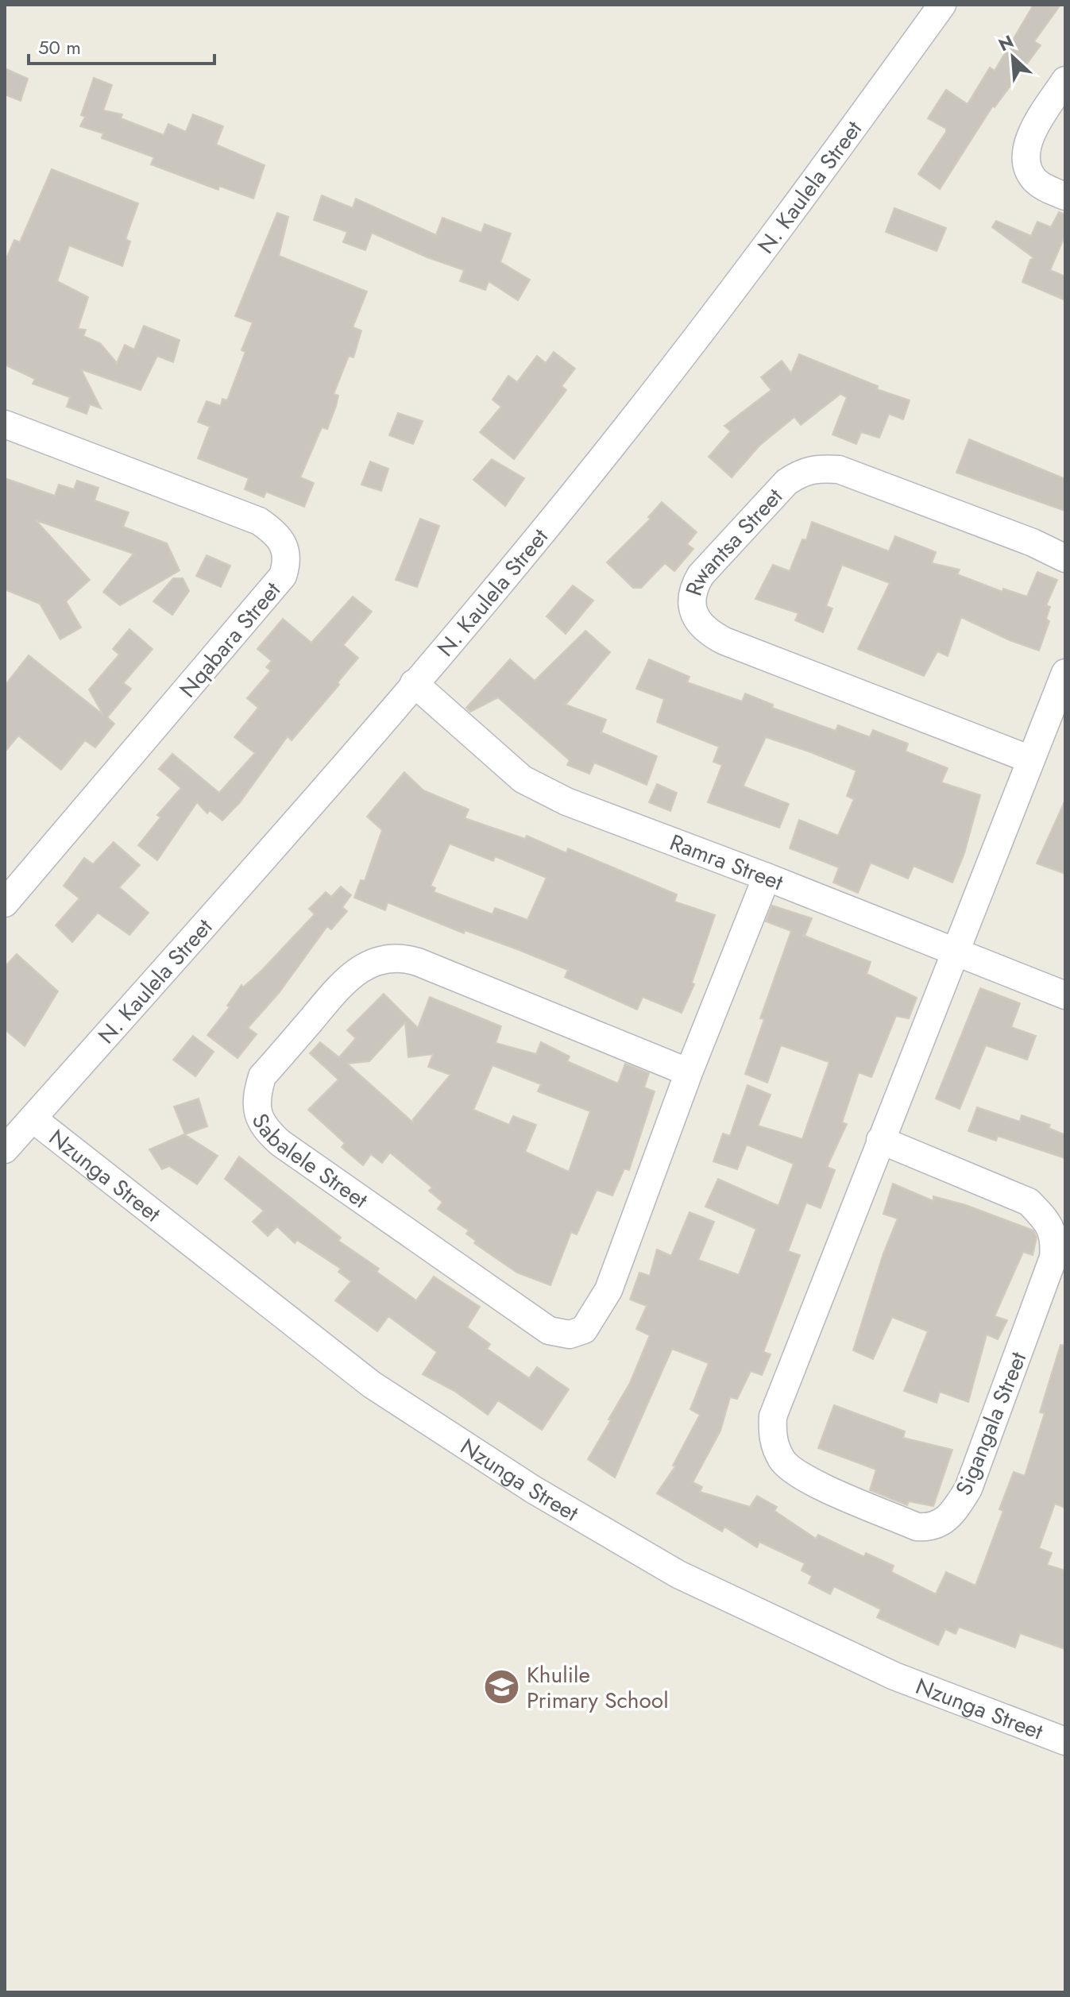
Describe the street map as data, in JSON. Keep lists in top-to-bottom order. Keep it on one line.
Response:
{"streets":{"street":["N. Kaulela Street","Rwantsa Street","Nqabara Street","Ramra Street","Sabalele Street","Nzunga Street","Sigangala Street"]},"crossings":[["N. Kaulela Street","Ramra Street"],["N. Kaulela Street","Nzunga Street"],["Ramra Street","Sabalele Street"],["Ramra Street","Sigangala Street"]],"places":{"school or university":["Khulile Primary School"]},"scale_bar":"50 m","north":"top left"}
